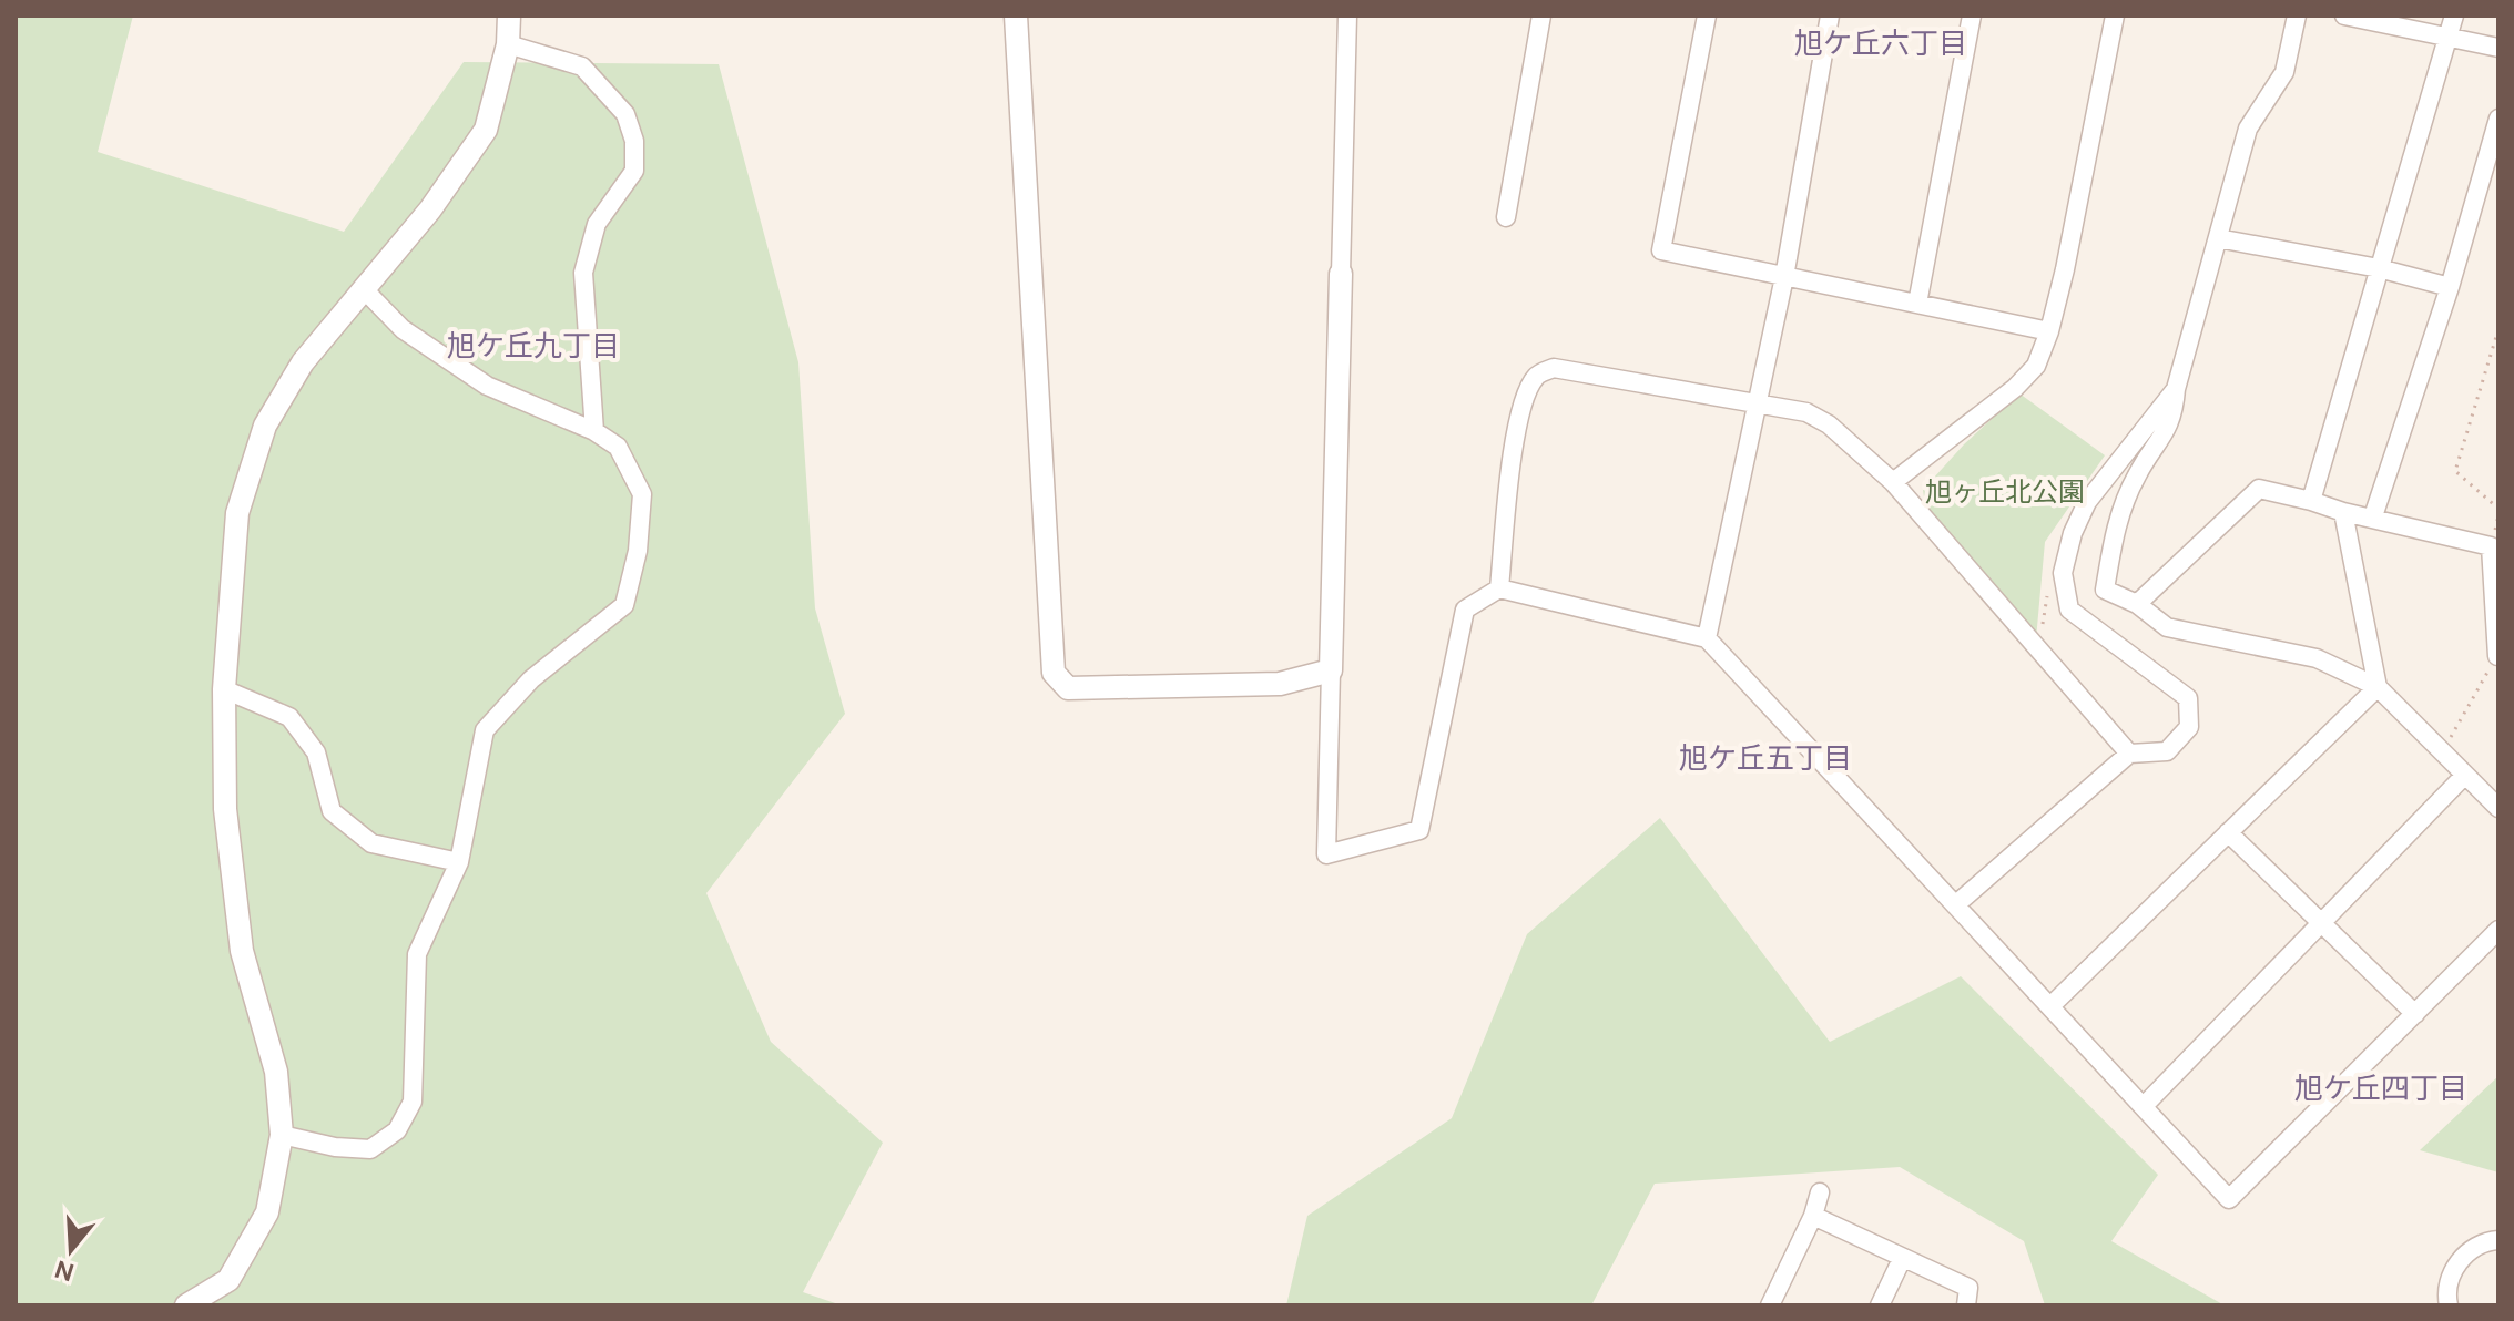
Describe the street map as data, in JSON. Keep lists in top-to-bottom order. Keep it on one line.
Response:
{"districts":["旭ケ丘六丁目","旭ケ丘九丁目","旭ケ丘五丁目","旭ケ丘四丁目"],"parks":["旭ヶ丘北公園"],"north":"bottom"}
